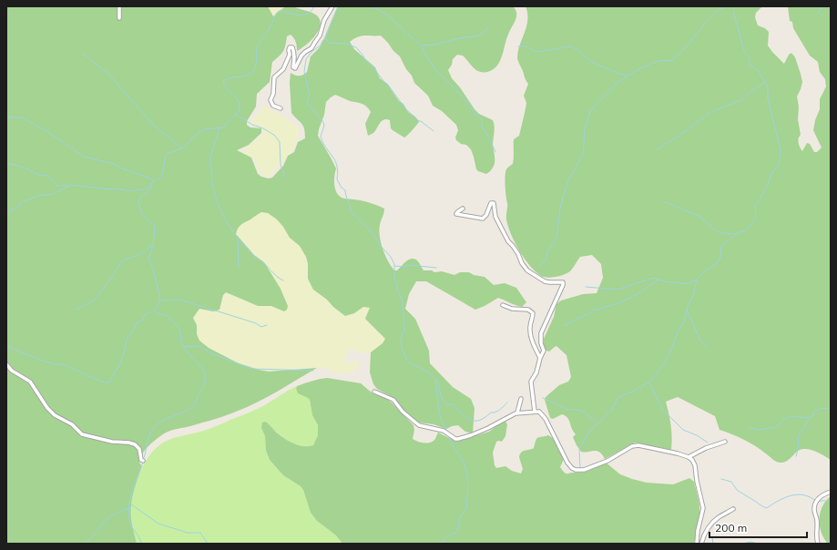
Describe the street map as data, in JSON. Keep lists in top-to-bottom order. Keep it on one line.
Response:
{"scale_bar":"200 m"}
